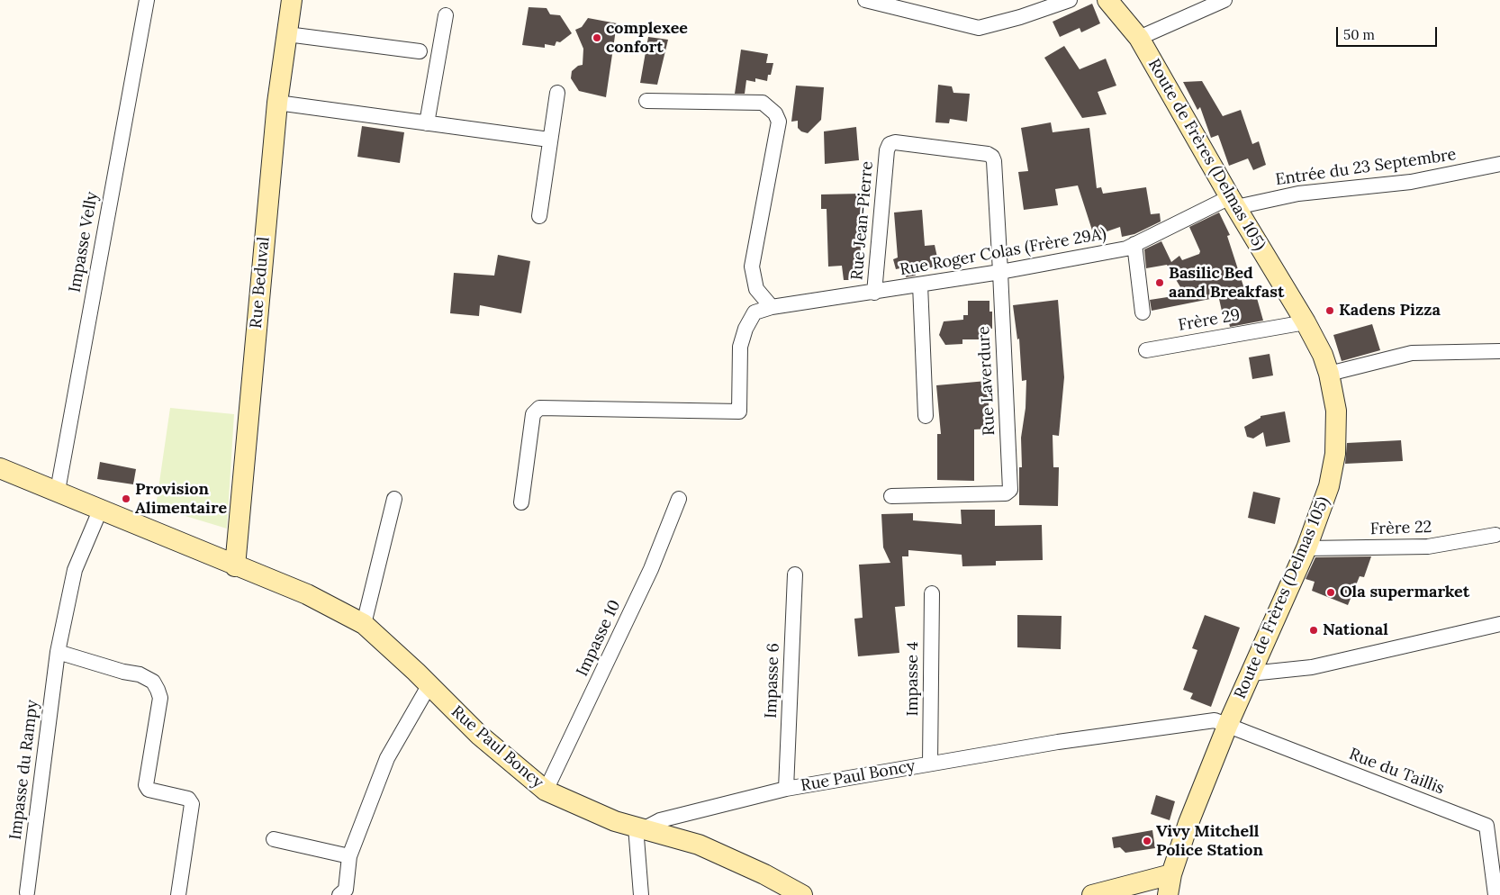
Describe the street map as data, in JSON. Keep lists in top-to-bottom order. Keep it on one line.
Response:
{"streets":{"street":["Route de Frères (Delmas 105)","Entrée du 23 Septembre","Rue Jean-Pierre","Impasse Velly","Rue Roger Colas (Frère 29A)","Rue Beduval","Frère 29","Rue Laverdure","Frère 22","Impasse 10","Impasse 4","Impasse 6","Rue Paul Boncy","Impasse du Rampy","Rue du Taillis"]},"crossings":[["Route de Frères (Delmas 105)","Entrée du 23 Septembre"],["Route de Frères (Delmas 105)","Rue Roger Colas (Frère 29A)"],["Route de Frères (Delmas 105)","Frère 29"],["Route de Frères (Delmas 105)","Frère 22"],["Route de Frères (Delmas 105)","Rue Paul Boncy"],["Route de Frères (Delmas 105)","Rue du Taillis"],["Entrée du 23 Septembre","Rue Roger Colas (Frère 29A)"],["Rue Jean-Pierre","Rue Roger Colas (Frère 29A)"],["Rue Jean-Pierre","Rue Laverdure"],["Impasse Velly","Rue Paul Boncy"],["Rue Roger Colas (Frère 29A)","Rue Laverdure"],["Rue Beduval","Rue Paul Boncy"],["Impasse 10","Rue Paul Boncy"],["Impasse 4","Rue Paul Boncy"],["Impasse 6","Rue Paul Boncy"],["Rue Paul Boncy","Impasse du Rampy"],["Rue Paul Boncy","Rue du Taillis"]],"places":["complexee confort","Basilic Bed aand Breakfast","Kadens Pizza","Provision Alimentaire","Ola supermarket","National","Vivy Mitchell Police Station"],"scale_bar":"50 m"}
